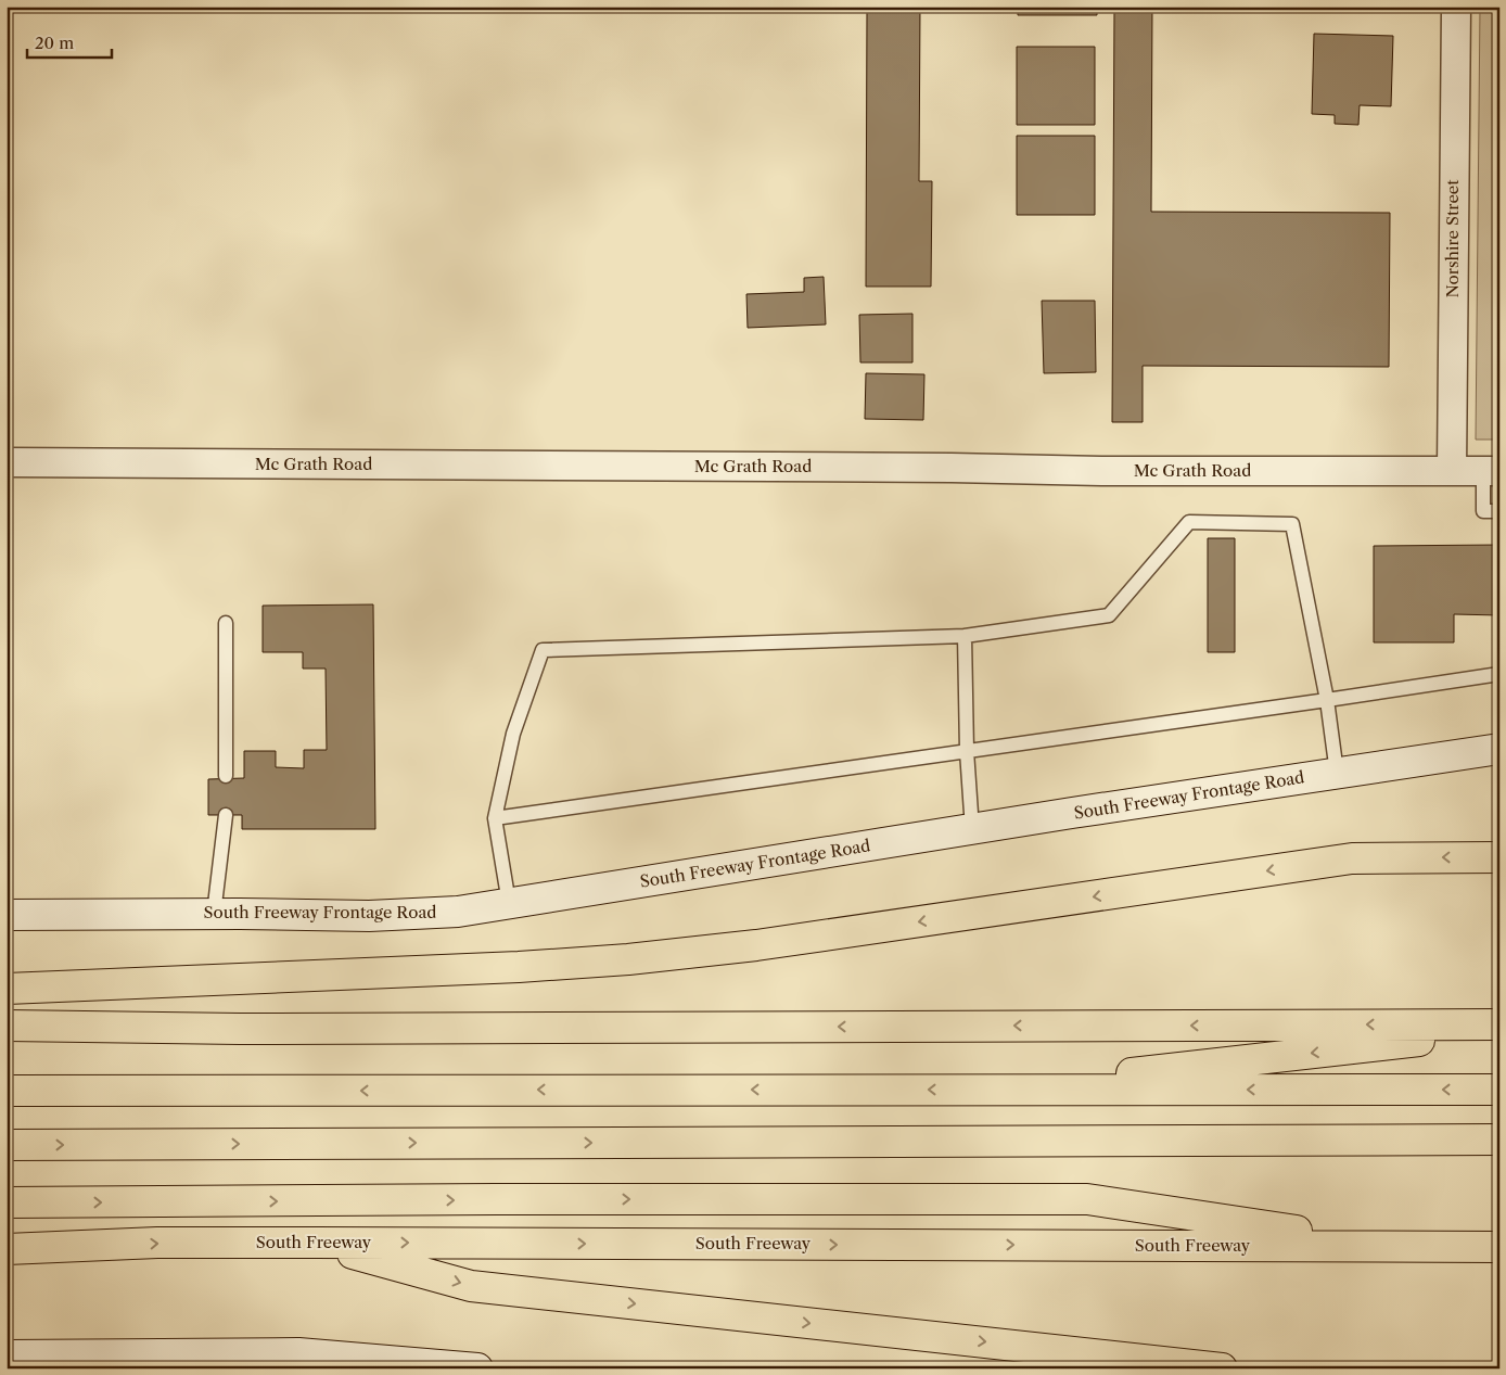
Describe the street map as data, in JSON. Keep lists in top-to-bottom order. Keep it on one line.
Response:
{"streets":{"highway":["South Freeway"],"main road":["South Freeway Frontage Road"],"street":["Norshire Street","Mc Grath Road"]},"crossings":[["Norshire Street","Mc Grath Road"]],"scale_bar":"20 m"}
